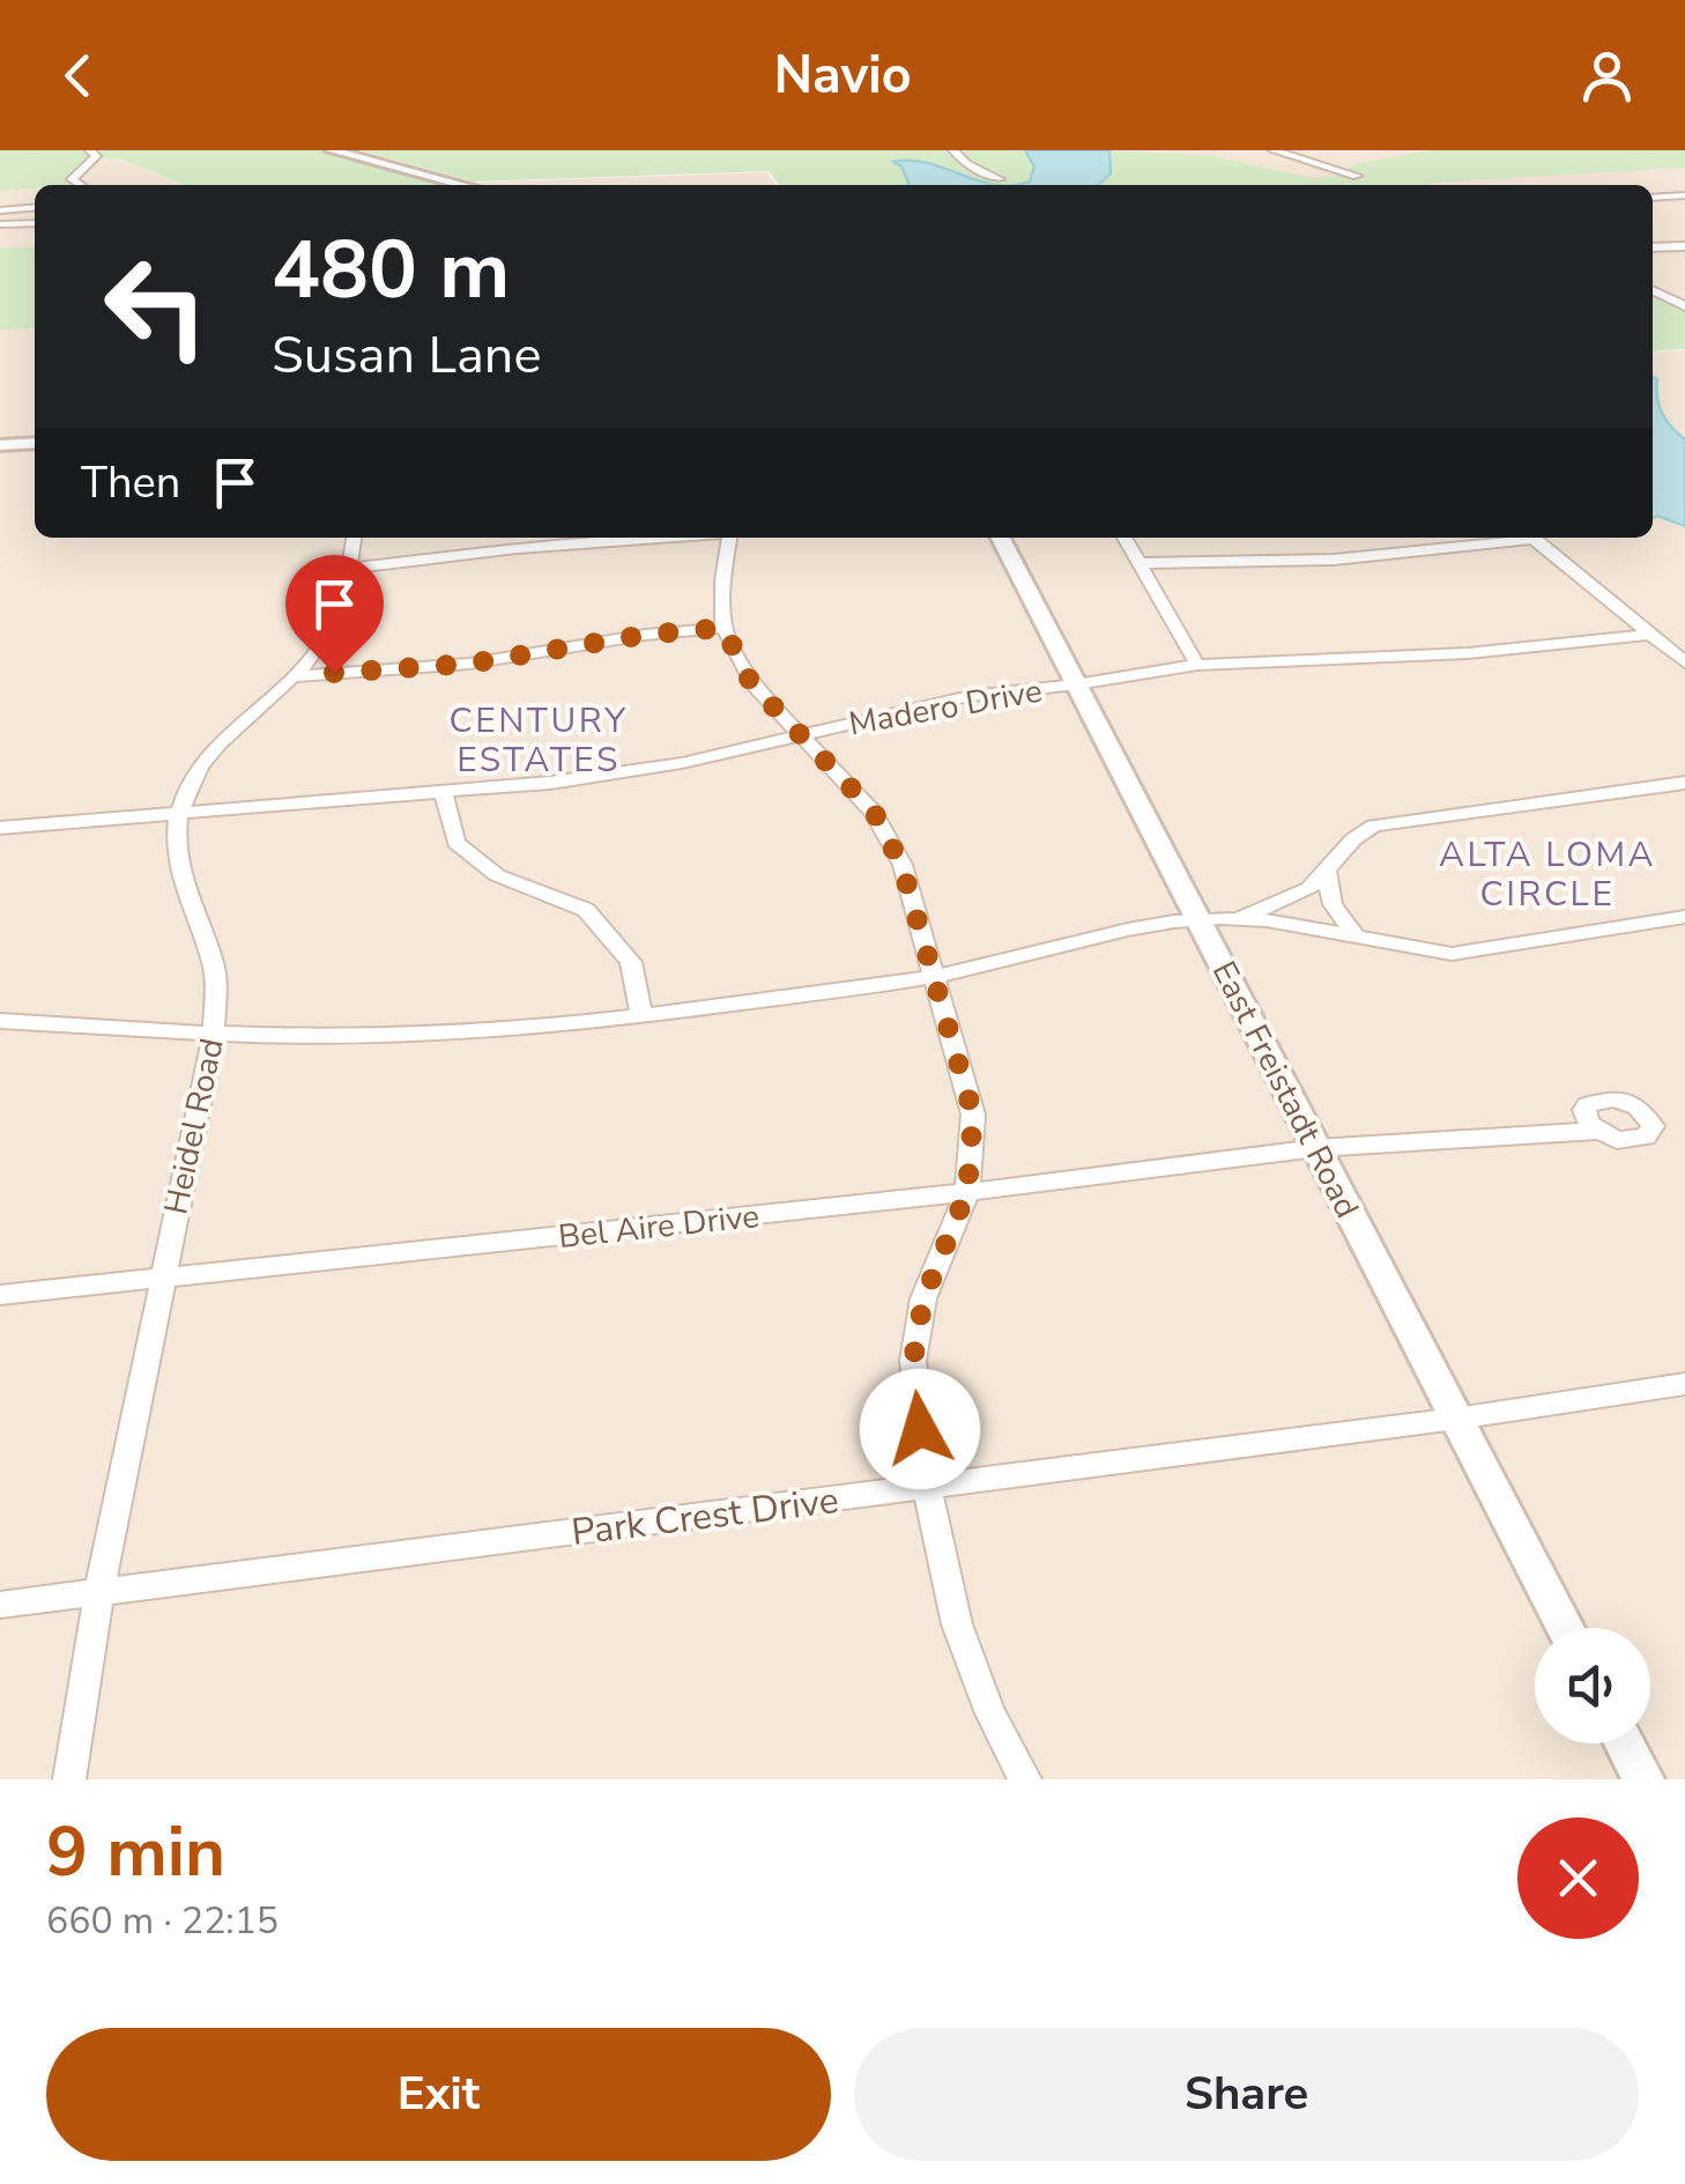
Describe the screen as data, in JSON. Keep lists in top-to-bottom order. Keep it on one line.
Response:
{"streets":{"street":["Madero Drive","East Freistadt Road","Heidel Road","Bel Aire Drive","Park Crest Drive"]},"crossings":[["Madero Drive","East Freistadt Road"],["Madero Drive","Heidel Road"],["East Freistadt Road","Bel Aire Drive"],["East Freistadt Road","Park Crest Drive"],["Heidel Road","Bel Aire Drive"],["Heidel Road","Park Crest Drive"]],"districts":["CENTURY ESTATES","ALTA LOMA CIRCLE"],"page":{"header":"Navio","turn":["480 m","Susan Lane"],"then":"Then","heading":["9 min","660 m · 22:15"],"buttons":["Exit","Share"]}}
